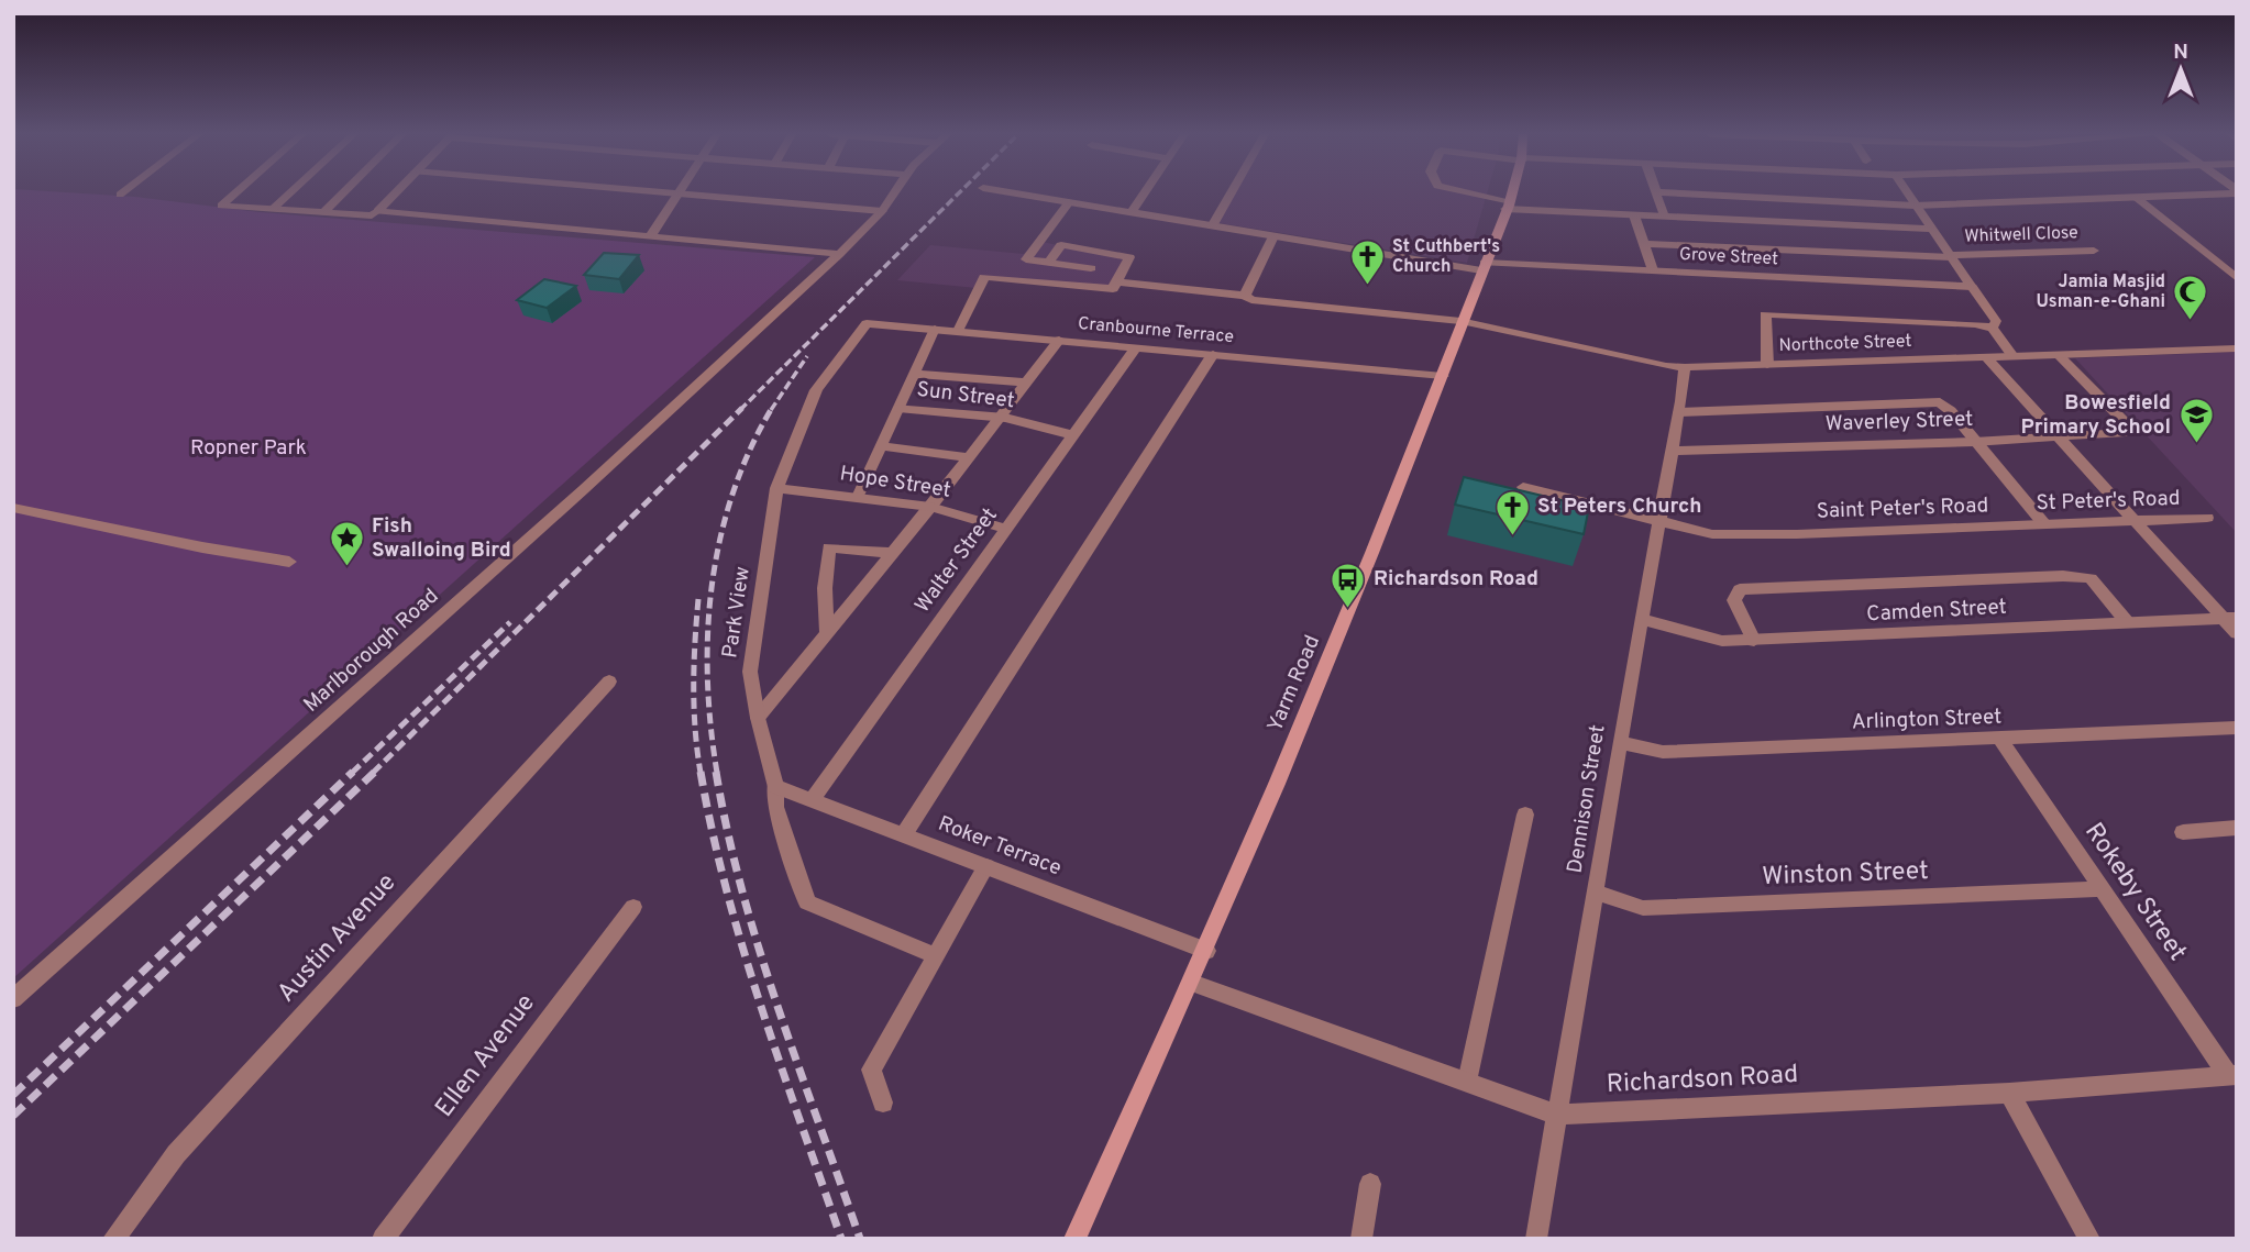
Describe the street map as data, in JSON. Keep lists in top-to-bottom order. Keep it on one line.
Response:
{"streets":{"street":["Whitwell Close","Grove Street","Cranbourne Terrace","Northcote Street","Sun Street","Waverley Street","Hope Street","St Peter's Road","Saint Peter's Road","Walter Street","Camden Street","Park View","Marlborough Road","Yarm Road","Arlington Street","Dennison Street","Roker Terrace","Winston Street","Rokeby Street","Austin Avenue","Ellen Avenue","Richardson Road"]},"crossings":[["Grove Street","Yarm Road"],["Cranbourne Terrace","Northcote Street"],["Cranbourne Terrace","Walter Street"],["Cranbourne Terrace","Park View"],["Cranbourne Terrace","Yarm Road"],["Northcote Street","Waverley Street"],["Northcote Street","Yarm Road"],["Northcote Street","Dennison Street"],["Sun Street","Walter Street"],["Waverley Street","Dennison Street"],["Hope Street","Walter Street"],["Hope Street","Park View"],["St Peter's Road","Saint Peter's Road"],["Saint Peter's Road","Dennison Street"],["Walter Street","Roker Terrace"],["Camden Street","Dennison Street"],["Park View","Roker Terrace"],["Yarm Road","Roker Terrace"],["Yarm Road","Richardson Road"],["Arlington Street","Dennison Street"],["Arlington Street","Rokeby Street"],["Dennison Street","Winston Street"],["Dennison Street","Richardson Road"],["Winston Street","Rokeby Street"],["Rokeby Street","Richardson Road"]],"parks":["Ropner Park"],"places":{"church":["St Cuthbert's Church","St Peters Church"],"mosque":["Jamia Masjid Usman-e-Ghani"],"school or university":["Bowesfield Primary School"],"place":["Fish Swalloing Bird"],"bus stop":["Richardson Road"]},"north":"top"}
